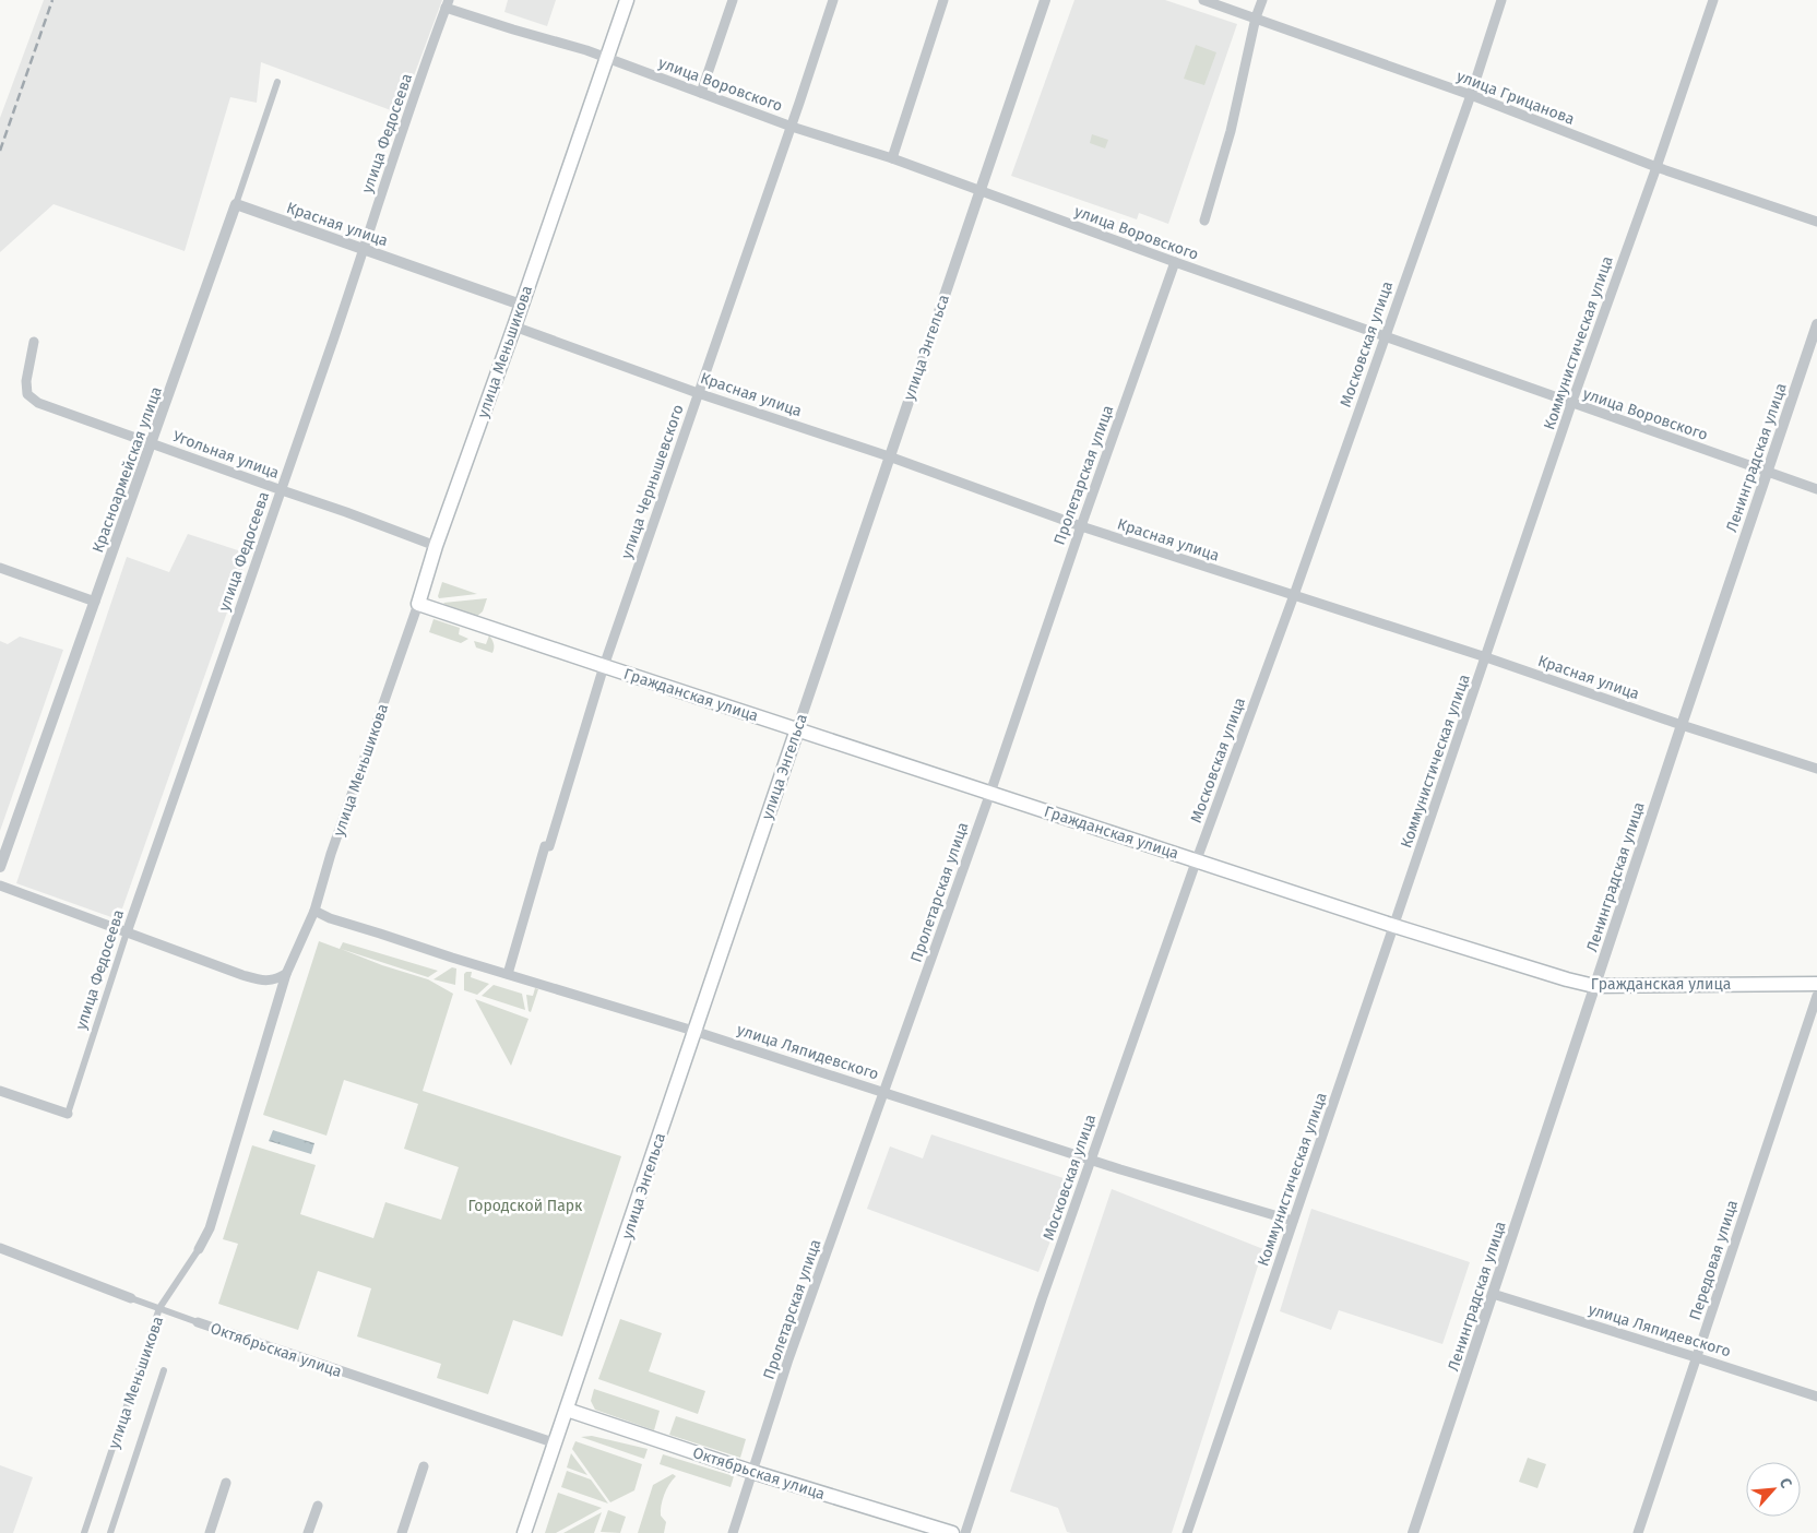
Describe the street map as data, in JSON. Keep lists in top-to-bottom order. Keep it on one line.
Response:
{"streets":{"main road":["улица Энгельса","улица Меньшикова","Гражданская улица","Октябрьская улица"],"street":["улица Воровского","улица Грицанова","улица Федосеева","Красная улица","Коммунистическая улица","Московская улица","Угольная улица","Ленинградская улица","Красноармейская улица","Пролетарская улица","улица Чернышевского","улица Ляпидевского","Передовая улица"]},"crossings":[["улица Воровского","улица Федосеева"],["улица Воровского","Коммунистическая улица"],["улица Воровского","Московская улица"],["улица Воровского","улица Энгельса"],["улица Воровского","улица Меньшикова"],["улица Воровского","Ленинградская улица"],["улица Воровского","Пролетарская улица"],["улица Воровского","улица Чернышевского"],["улица Грицанова","Коммунистическая улица"],["улица Грицанова","Московская улица"],["улица Федосеева","Красная улица"],["улица Федосеева","Угольная улица"],["Красная улица","Коммунистическая улица"],["Красная улица","Московская улица"],["Красная улица","улица Энгельса"],["Красная улица","улица Меньшикова"],["Красная улица","Ленинградская улица"],["Красная улица","Красноармейская улица"],["Красная улица","Пролетарская улица"],["Красная улица","улица Чернышевского"],["Коммунистическая улица","Гражданская улица"],["Коммунистическая улица","улица Ляпидевского"],["Московская улица","Гражданская улица"],["Московская улица","улица Ляпидевского"],["улица Энгельса","Гражданская улица"],["улица Энгельса","улица Ляпидевского"],["улица Энгельса","Октябрьская улица"],["улица Меньшикова","Угольная улица"],["улица Меньшикова","Гражданская улица"],["улица Меньшикова","улица Ляпидевского"],["улица Меньшикова","Октябрьская улица"],["Угольная улица","Красноармейская улица"],["Ленинградская улица","Гражданская улица"],["Ленинградская улица","улица Ляпидевского"],["Пролетарская улица","Гражданская улица"],["Пролетарская улица","улица Ляпидевского"],["Пролетарская улица","Октябрьская улица"],["улица Чернышевского","Гражданская улица"],["улица Чернышевского","улица Ляпидевского"],["улица Ляпидевского","Передовая улица"]],"parks":["Городской Парк"],"north":"top right"}
